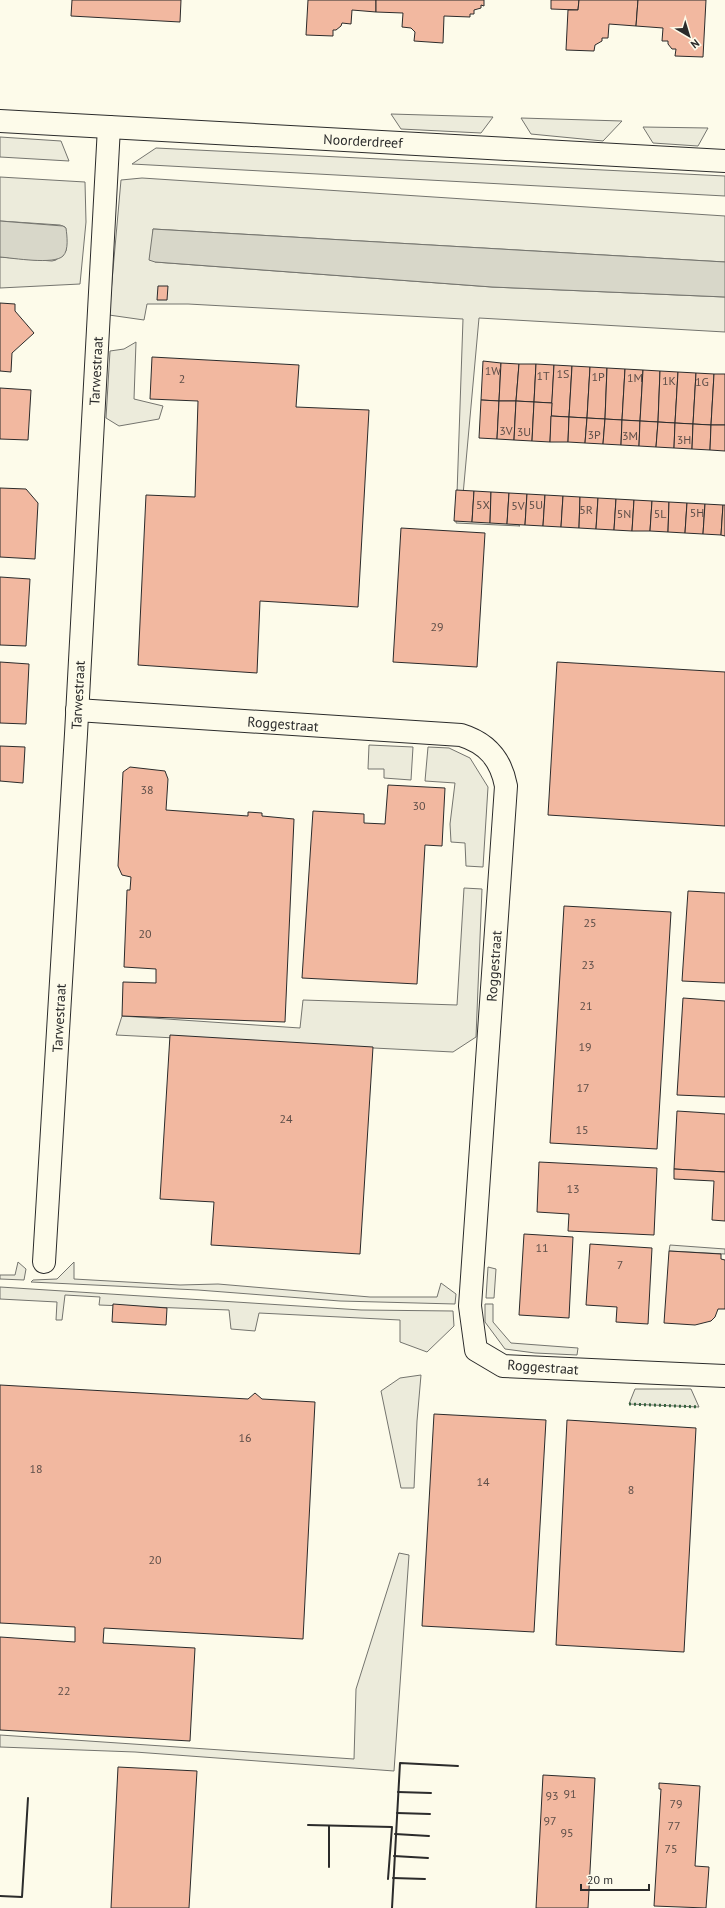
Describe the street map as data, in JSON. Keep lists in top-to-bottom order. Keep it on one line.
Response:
{"streets":{"street":["Noorderdreef","Tarwestraat","Roggestraat"]},"crossings":[["Noorderdreef","Tarwestraat"],["Tarwestraat","Roggestraat"]],"house_numbers":["1W","1S","1T","1P","1M","2","1K","1G","3V","3U","3P","3M","3H","5X","5U","5V","5R","5H","5N","5L","29","38","30","25","20","23","21","19","17","24","15","13","11","7","16","18","14","8","20","22","91","93","79","97","77","95","75"],"scale_bar":"20 m","north":"bottom right"}
